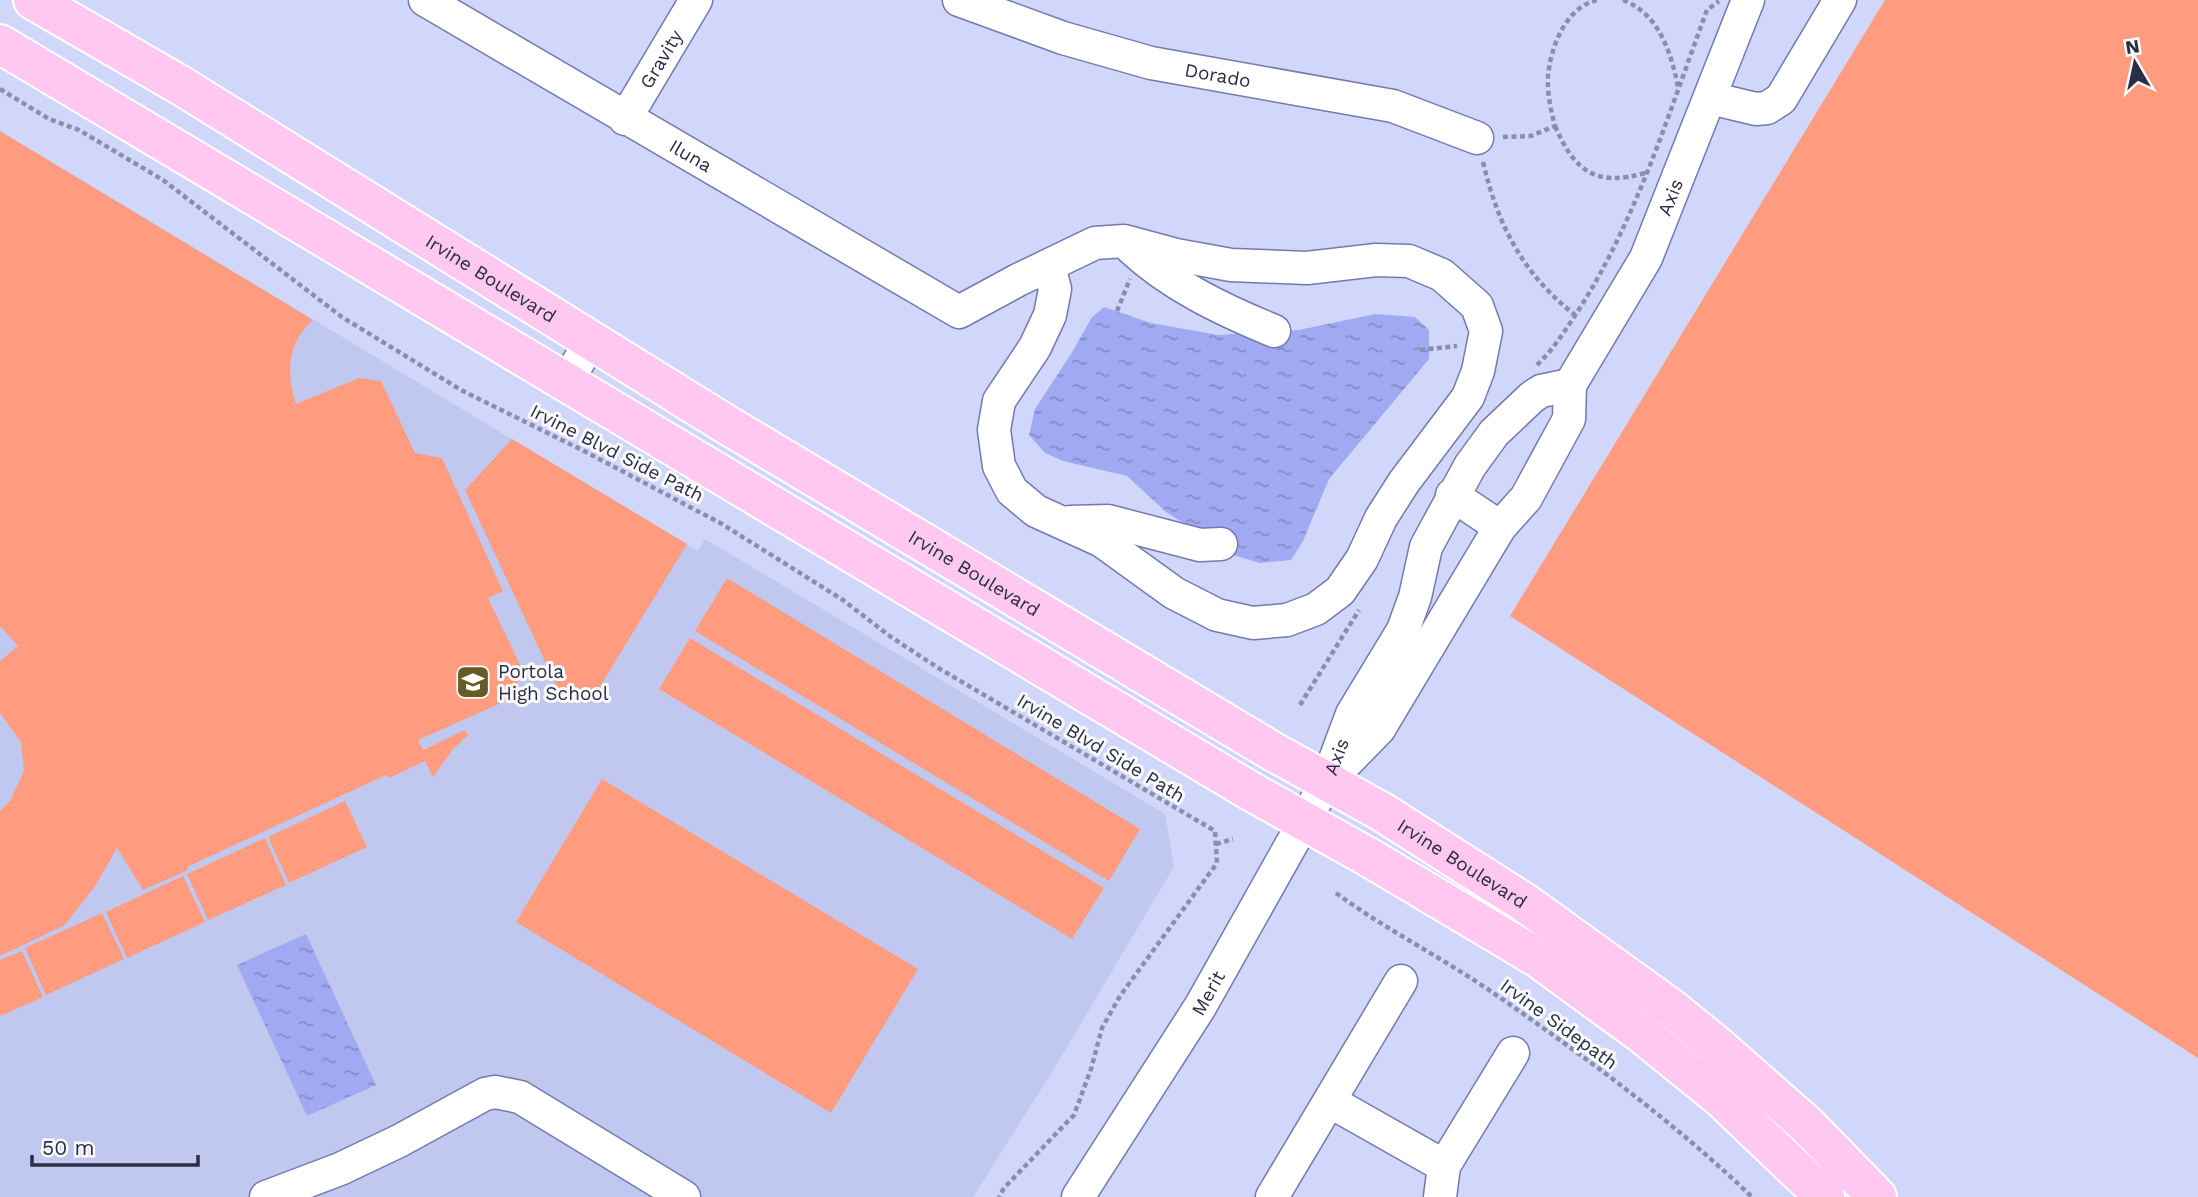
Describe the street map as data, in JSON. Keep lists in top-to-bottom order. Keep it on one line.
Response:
{"streets":{"main road":["Irvine Boulevard"],"street":["Gravity","Dorado","Iluna","Axis","Merit"],"path":["Irvine Blvd Side Path","Irvine Sidepath"]},"crossings":[["Gravity","Iluna"],["Axis","Irvine Boulevard"],["Axis","Merit"],["Irvine Boulevard","Merit"]],"places":{"school or university":["Portola High School"]},"scale_bar":"50 m","north":"top"}
